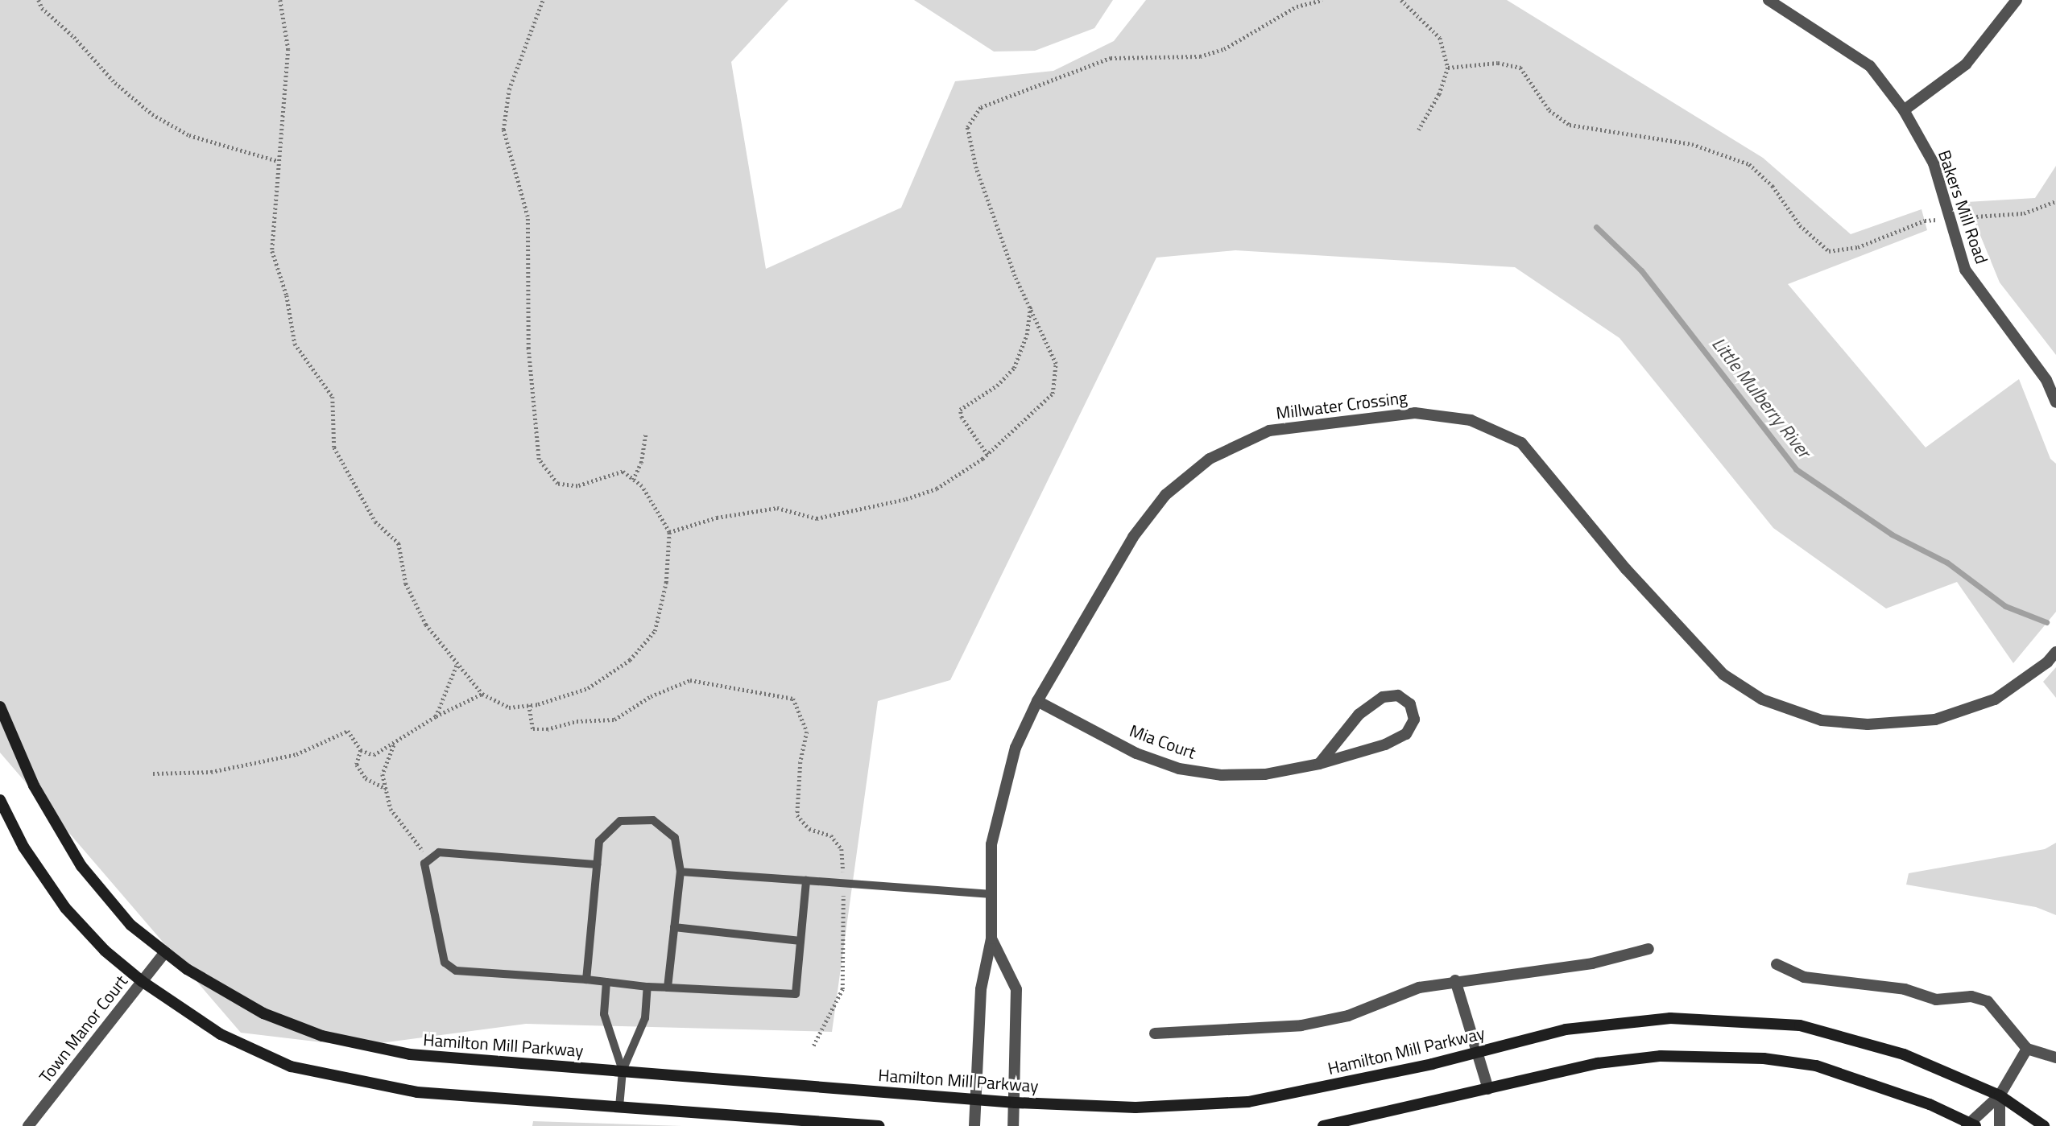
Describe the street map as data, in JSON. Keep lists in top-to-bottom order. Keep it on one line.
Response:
{"streets":{"street":["Bakers Mill Road","Millwater Crossing","Mia Court","Town Manor Court","Hamilton Mill Parkway"]},"crossings":[["Millwater Crossing","Mia Court"],["Millwater Crossing","Hamilton Mill Parkway"],["Town Manor Court","Hamilton Mill Parkway"]],"water":["Little Mulberry River"]}
